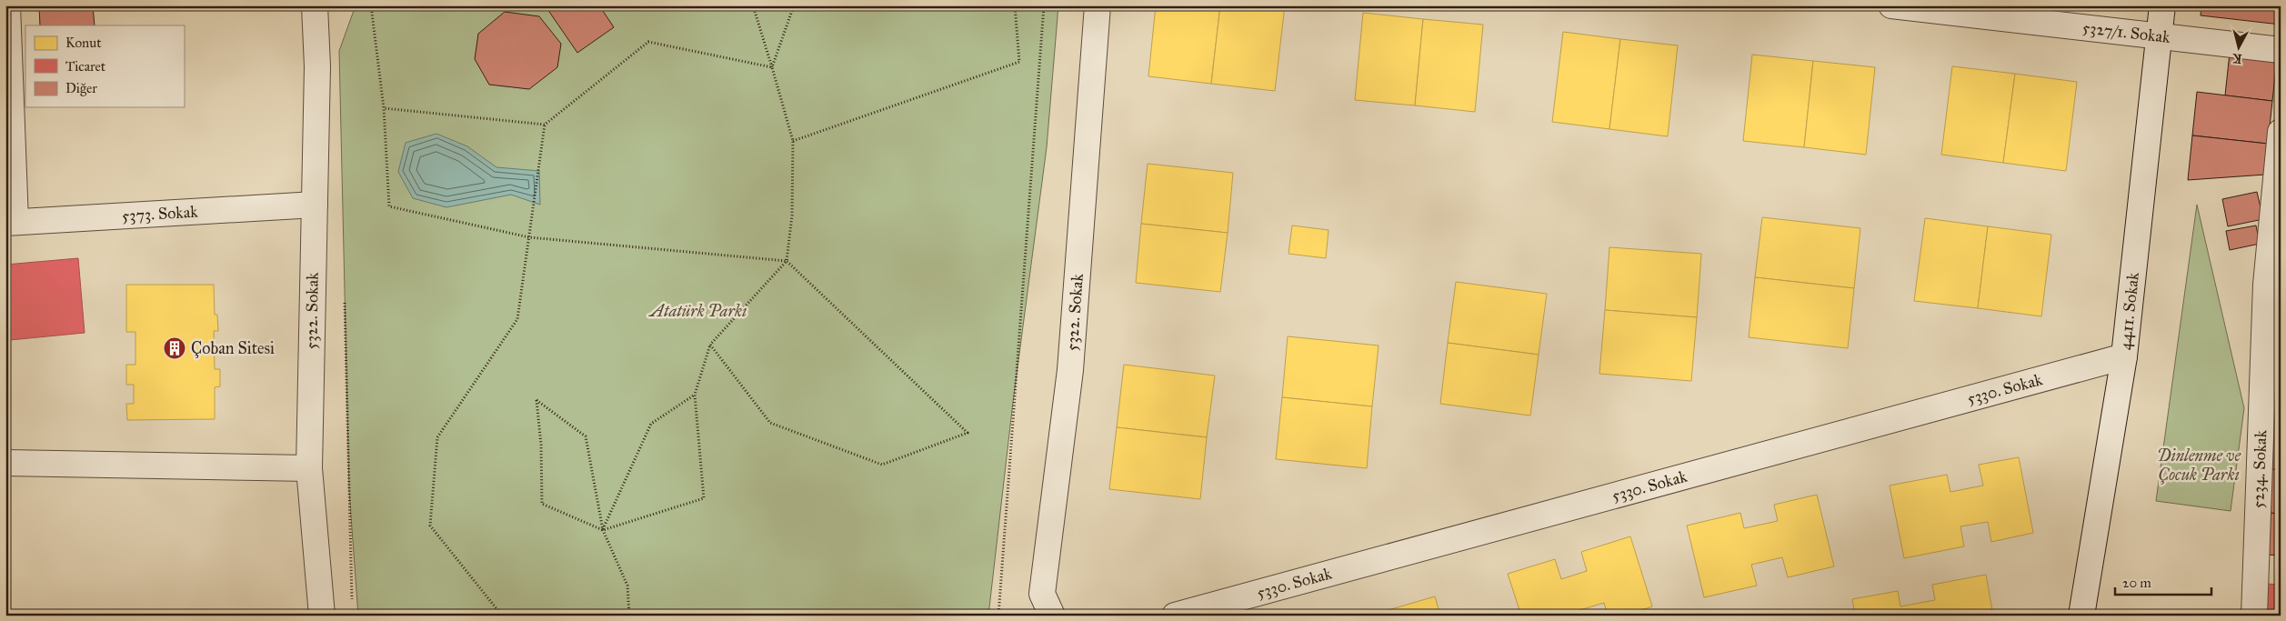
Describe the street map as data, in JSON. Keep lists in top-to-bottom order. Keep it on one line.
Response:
{"streets":{"street":["5327/1. Sokak","5373. Sokak","5322. Sokak","4411. Sokak","5330. Sokak","5234. Sokak"]},"crossings":[["5327/1. Sokak","4411. Sokak"],["5373. Sokak","5322. Sokak"],["4411. Sokak","5330. Sokak"]],"parks":["Atatürk Parkı","Dinlenme ve Çocuk Parkı"],"places":{"building":["Çoban Sitesi"]},"legend":["Konut","Ticaret","Diğer"],"scale_bar":"20 m","north":"bottom"}
